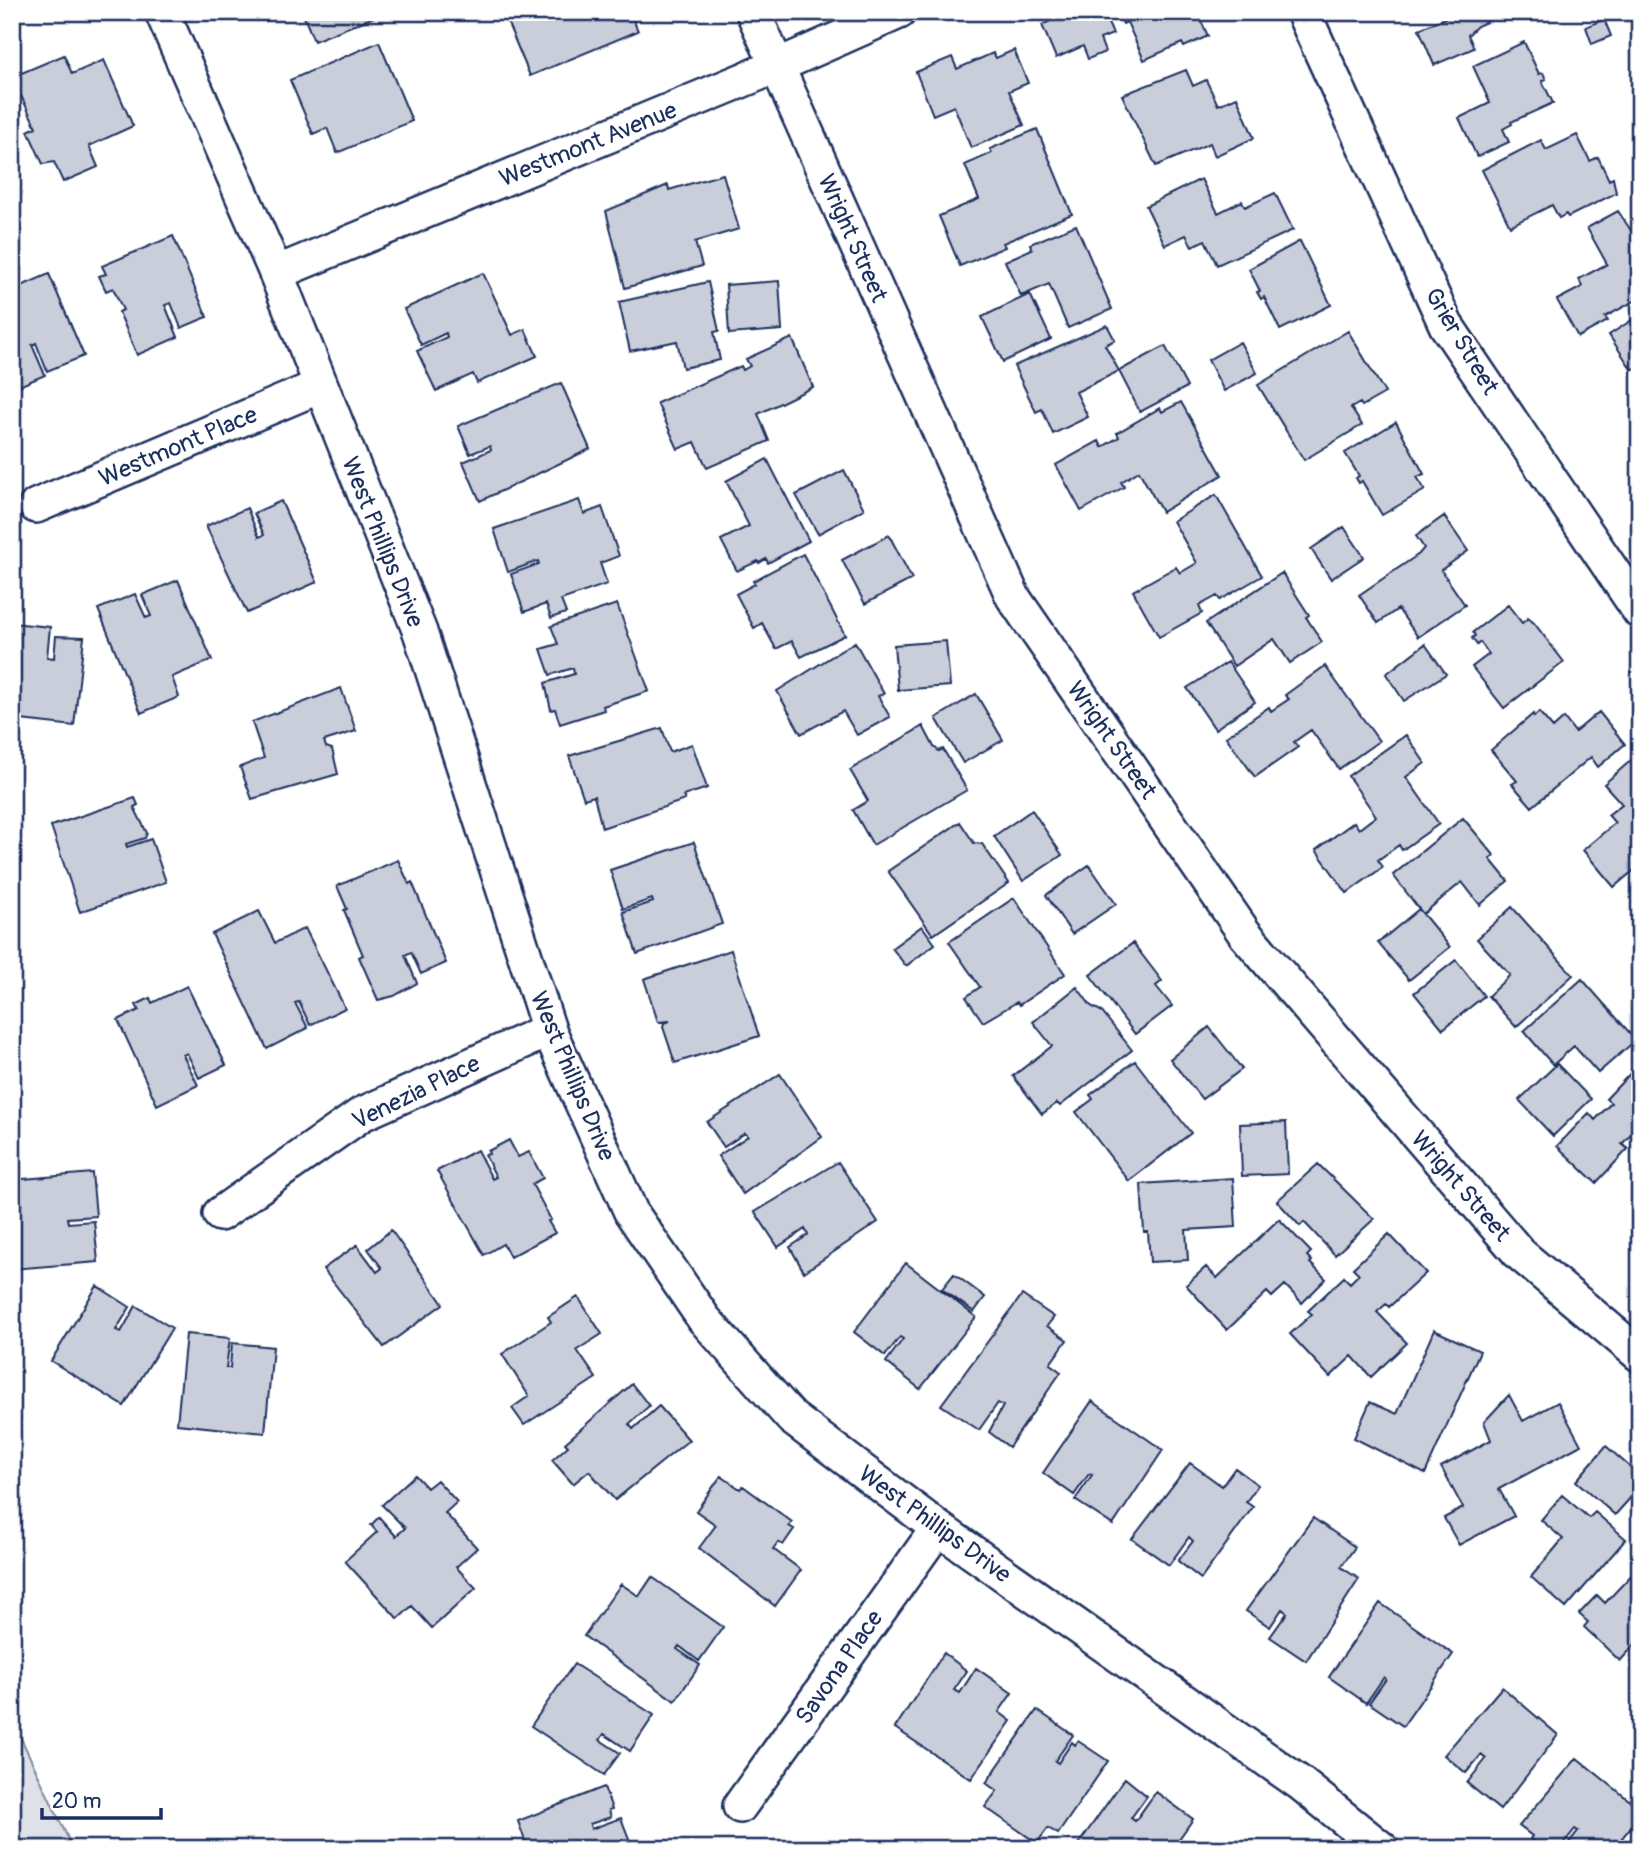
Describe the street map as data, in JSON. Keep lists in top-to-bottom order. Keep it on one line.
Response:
{"streets":{"street":["Westmont Avenue","Wright Street","Grier Street","Westmont Place","West Phillips Drive","Venezia Place","Savona Place"]},"crossings":[["Westmont Avenue","Wright Street"],["Westmont Avenue","West Phillips Drive"],["Westmont Place","West Phillips Drive"],["West Phillips Drive","Venezia Place"],["West Phillips Drive","Savona Place"]],"scale_bar":"20 m"}
